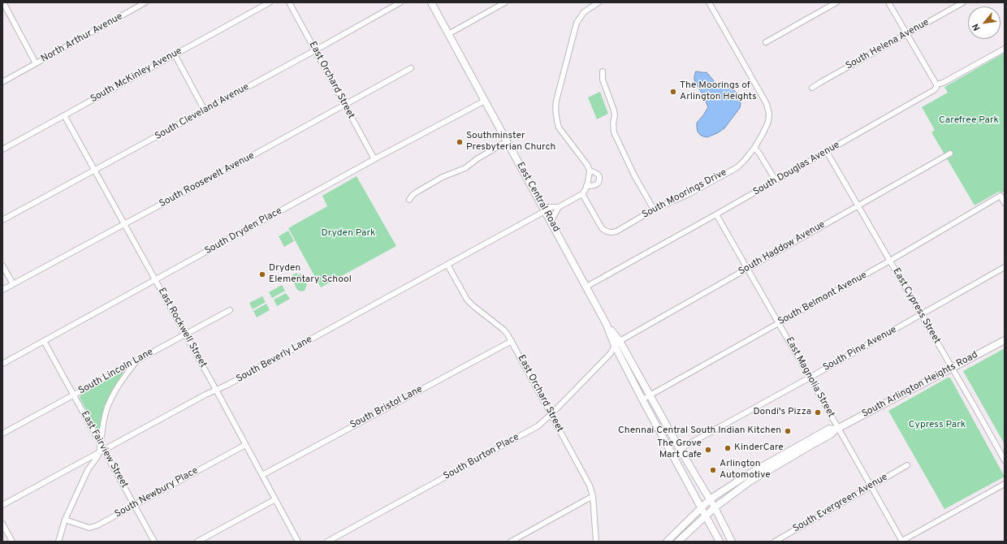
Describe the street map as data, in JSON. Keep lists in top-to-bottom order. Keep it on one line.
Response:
{"streets":{"main road":["East Central Road","South Arlington Heights Road"],"street":["North Arthur Avenue","South Helena Avenue","South McKinley Avenue","East Orchard Street","South Cleveland Avenue","South Douglas Avenue","South Roosevelt Avenue","South Moorings Drive","South Dryden Place","South Haddow Avenue","South Belmont Avenue","East Cypress Street","East Rockwell Street","South Pine Avenue","South Beverly Lane","South Lincoln Lane","East Magnolia Street","South Bristol Lane","East Fairview Street","South Burton Place","South Newbury Place","South Evergreen Avenue"]},"crossings":[["South McKinley Avenue","East Rockwell Street"],["East Orchard Street","South Cleveland Avenue"],["East Orchard Street","South Roosevelt Avenue"],["East Orchard Street","South Dryden Place"],["East Orchard Street","South Beverly Lane"],["East Orchard Street","South Bristol Lane"],["East Orchard Street","South Burton Place"],["South Cleveland Avenue","East Rockwell Street"],["South Douglas Avenue","East Central Road"],["South Douglas Avenue","East Cypress Street"],["South Douglas Avenue","East Magnolia Street"],["South Roosevelt Avenue","East Rockwell Street"],["East Central Road","South Dryden Place"],["East Central Road","South Haddow Avenue"],["East Central Road","South Belmont Avenue"],["East Central Road","South Pine Avenue"],["East Central Road","South Beverly Lane"],["East Central Road","South Arlington Heights Road"],["East Central Road","South Burton Place"],["South Dryden Place","East Rockwell Street"],["South Dryden Place","East Fairview Street"],["South Haddow Avenue","East Cypress Street"],["South Haddow Avenue","East Magnolia Street"],["South Haddow Avenue","South Burton Place"],["South Belmont Avenue","East Cypress Street"],["South Belmont Avenue","East Magnolia Street"],["East Cypress Street","South Pine Avenue"],["East Cypress Street","South Arlington Heights Road"],["East Rockwell Street","South Beverly Lane"],["East Rockwell Street","South Lincoln Lane"],["East Rockwell Street","South Bristol Lane"],["East Rockwell Street","South Newbury Place"],["South Pine Avenue","East Magnolia Street"],["South Beverly Lane","East Fairview Street"],["South Lincoln Lane","East Fairview Street"],["East Magnolia Street","South Arlington Heights Road"],["East Magnolia Street","South Evergreen Avenue"],["East Fairview Street","South Newbury Place"]],"parks":["Carefree Park","Dryden Park","Cypress Park"],"places":["The Moorings of Arlington Heights","Southminster Presbyterian Church","Dryden Elementary School","Dondi's Pizza","Chennai Central South Indian Kitchen","KinderCare","The Grove Mart Cafe","Arlington Automotive"],"north":"bottom left"}
